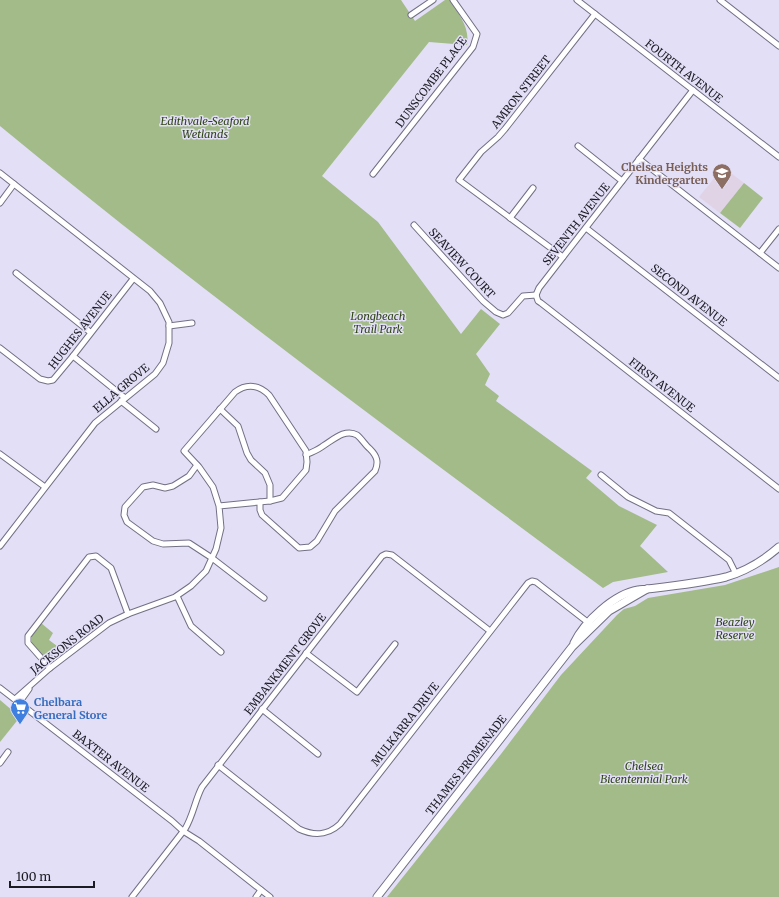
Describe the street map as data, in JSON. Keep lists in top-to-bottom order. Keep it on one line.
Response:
{"streets":{"main road":["THAMES PROMENADE"],"street":["FOURTH AVENUE","DUNSCOMBE PLACE","AMRON STREET","SEVENTH AVENUE","SEAVIEW COURT","SECOND AVENUE","HUGHES AVENUE","FIRST AVENUE","ELLA GROVE","JACKSONS ROAD","EMBANKMENT GROVE","MULKARRA DRIVE","BAXTER AVENUE"]},"crossings":[["FOURTH AVENUE","AMRON STREET"],["FOURTH AVENUE","SEVENTH AVENUE"],["SEVENTH AVENUE","SEAVIEW COURT"],["SEVENTH AVENUE","SECOND AVENUE"],["SEVENTH AVENUE","FIRST AVENUE"],["SEAVIEW COURT","FIRST AVENUE"],["HUGHES AVENUE","ELLA GROVE"],["JACKSONS ROAD","BAXTER AVENUE"],["EMBANKMENT GROVE","MULKARRA DRIVE"],["EMBANKMENT GROVE","BAXTER AVENUE"],["MULKARRA DRIVE","THAMES PROMENADE"]],"parks":["Edithvale-Seaford Wetlands","Longbeach Trail Park","Beazley Reserve","Chelsea Bicentennial Park"],"places":{"school or university":["Chelsea Heights Kindergarten"],"supermarket":["Chelbara General Store"]},"scale_bar":"100 m"}
